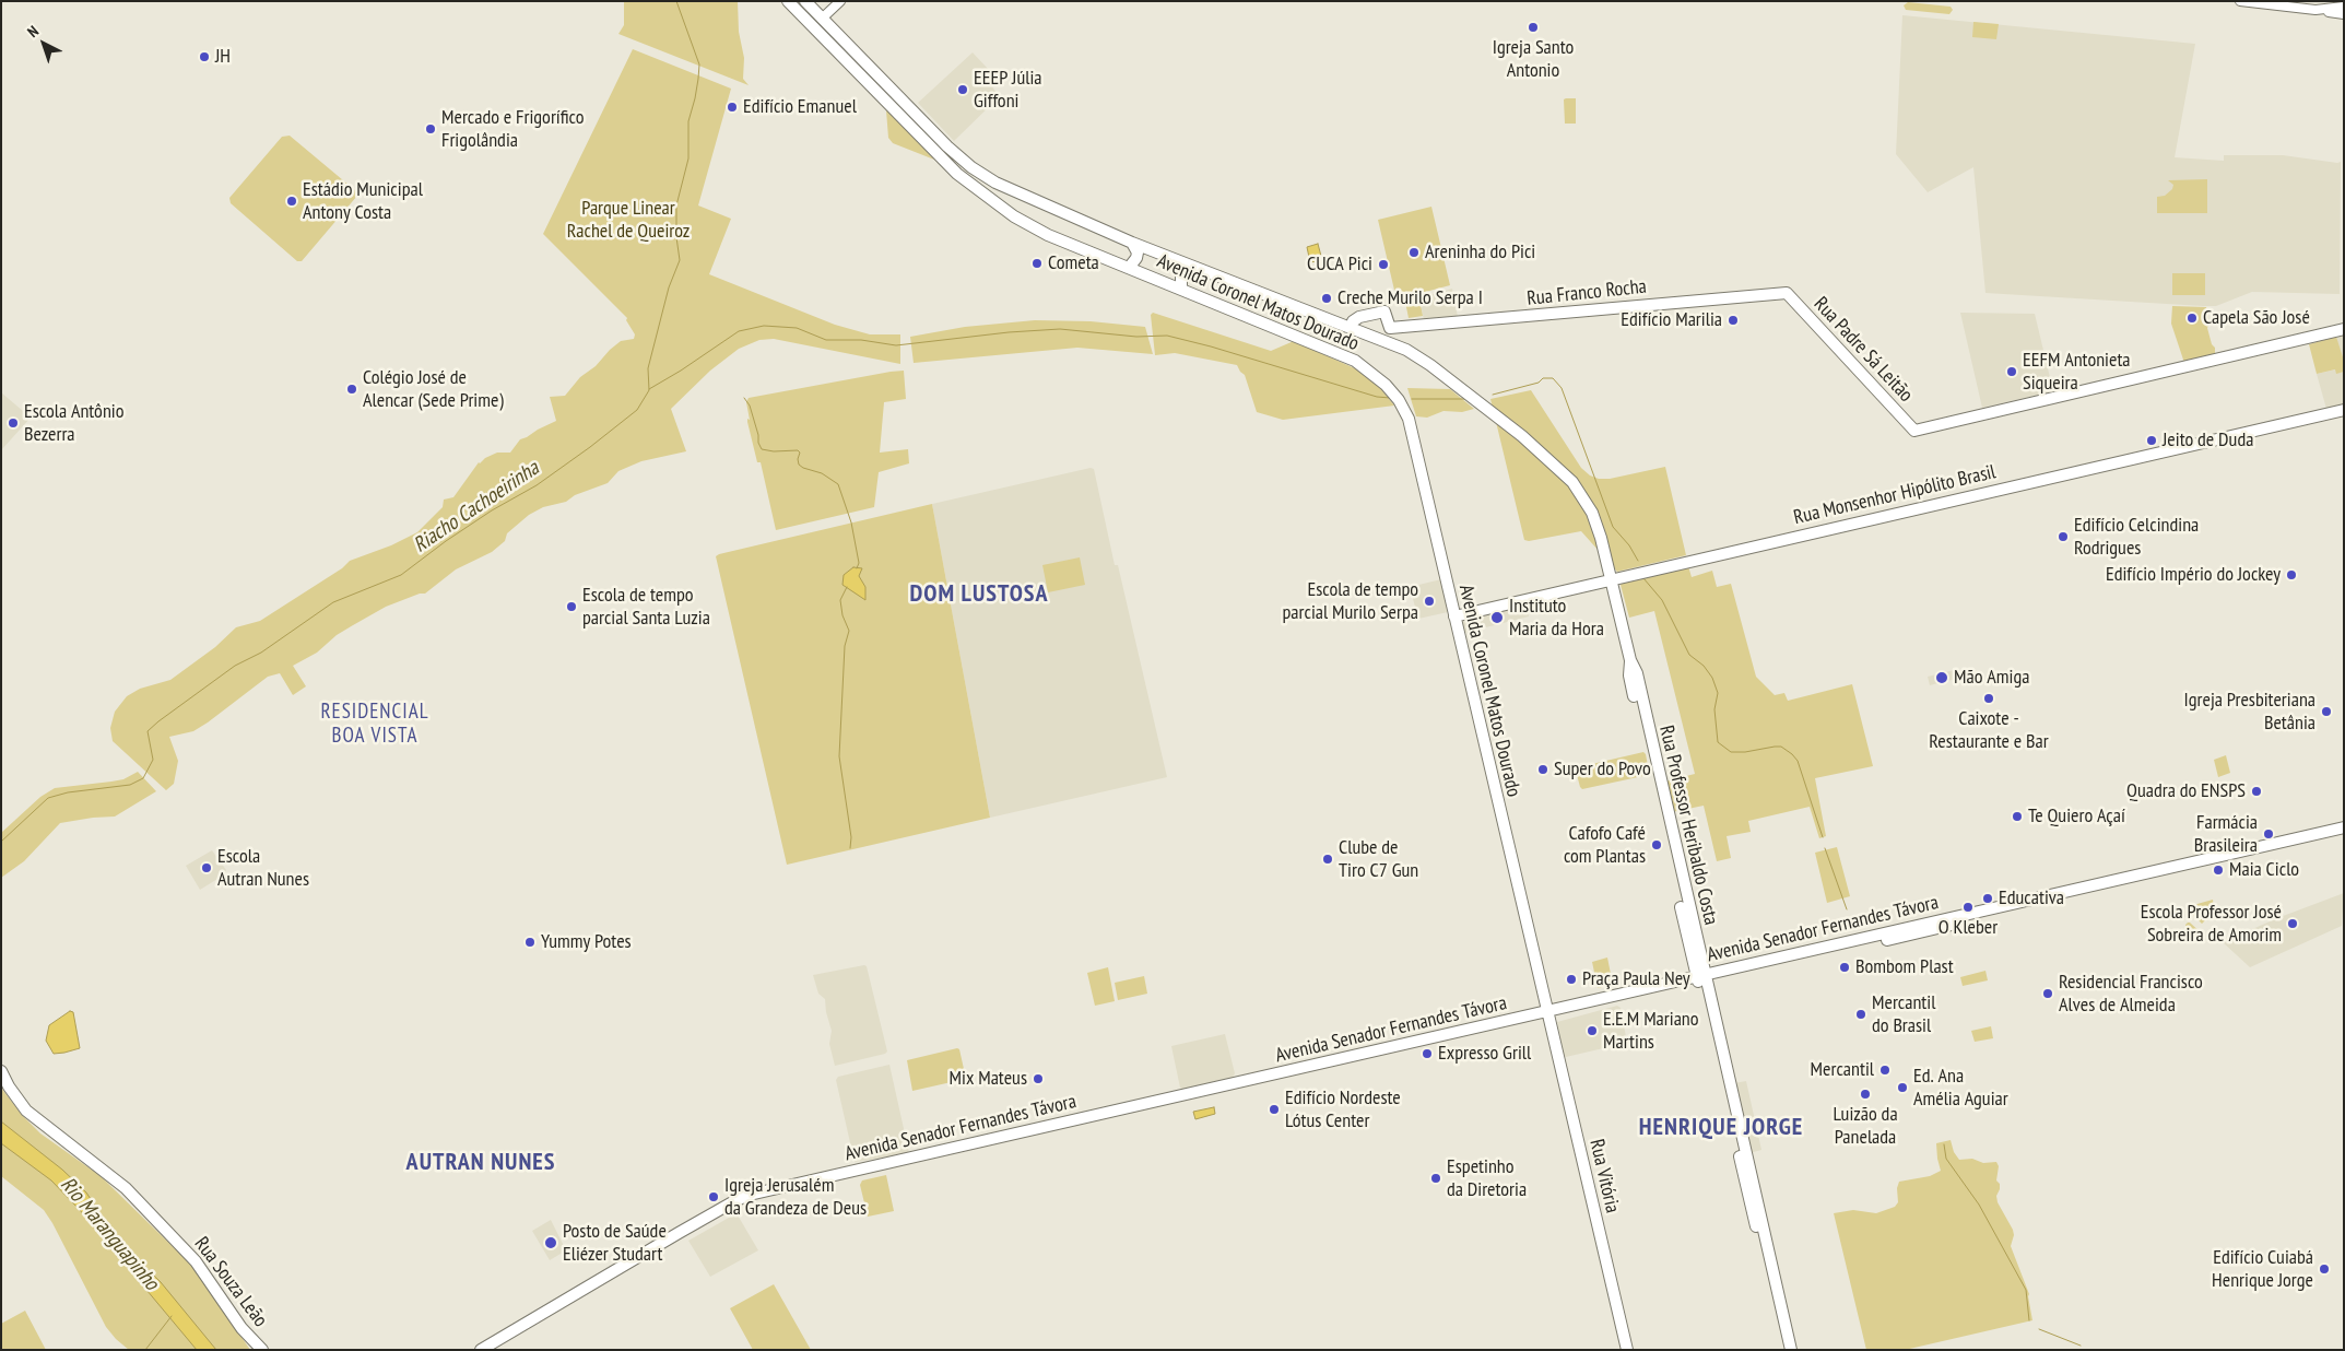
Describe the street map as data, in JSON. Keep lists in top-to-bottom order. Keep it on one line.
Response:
{"streets":{"main road":["Rua Franco Rocha","Avenida Coronel Matos Dourado","Rua Padre Sá Leitão","Rua Monsenhor Hipólito Brasil","Rua Professor Heribaldo Costa","Avenida Senador Fernandes Távora","Rua Vitória","Rua Souza Leão"]},"crossings":[["Rua Franco Rocha","Avenida Coronel Matos Dourado"],["Rua Franco Rocha","Rua Padre Sá Leitão"],["Avenida Coronel Matos Dourado","Rua Monsenhor Hipólito Brasil"],["Avenida Coronel Matos Dourado","Rua Professor Heribaldo Costa"],["Avenida Coronel Matos Dourado","Avenida Senador Fernandes Távora"],["Avenida Coronel Matos Dourado","Rua Vitória"],["Rua Monsenhor Hipólito Brasil","Rua Professor Heribaldo Costa"],["Rua Professor Heribaldo Costa","Avenida Senador Fernandes Távora"],["Avenida Senador Fernandes Távora","Rua Vitória"]],"districts":["DOM LUSTOSA","RESIDENCIAL BOA VISTA","HENRIQUE JORGE","AUTRAN NUNES"],"water":["Riacho Cachoeirinha","Rio Maranguapinho"],"parks":["Parque Linear Rachel de Queiroz"],"places":["Igreja Santo Antonio","JH","EEEP Júlia Giffoni","Edifício Emanuel","Mercado e Frigorífico Frigolândia","Estádio Municipal Antony Costa","Areninha do Pici","Cometa","CUCA Pici","Creche Murilo Serpa I","Capela São José","Edifício Marilia","EEFM Antonieta Siqueira","Colégio José de Alencar (Sede Prime)","Escola Antônio Bezerra","Jeito de Duda","Edifício Celcindina Rodrigues","Edifício Império do Jockey","Escola de tempo parcial Murilo Serpa","Escola de tempo parcial Santa Luzia","Instituto Maria da Hora","Mão Amiga","Caixote - Restaurante e Bar","Igreja Presbiteriana Betânia","Super do Povo","Quadra do ENSPS","Te Quiero Açaí","Farmácia Brasileira","Cafofo Café com Plantas","Clube de Tiro C7 Gun","Escola Autran Nunes","Maia Ciclo","Educativa","O Kleber","Escola Professor José Sobreira de Amorim","Yummy Potes","Bombom Plast","Praça Paula Ney","Residencial Francisco Alves de Almeida","Mercantil do Brasil","E.E.M Mariano Martins","Expresso Grill","Mercantil","Mix Mateus","Ed. Ana Amélia Aguiar","Luizão da Panelada","Edifício Nordeste Lótus Center","Espetinho da Diretoria","Igreja Jerusalém da Grandeza de Deus","Posto de Saúde Eliézer Studart","Edifício Cuiabá Henrique Jorge"],"north":"top left"}
